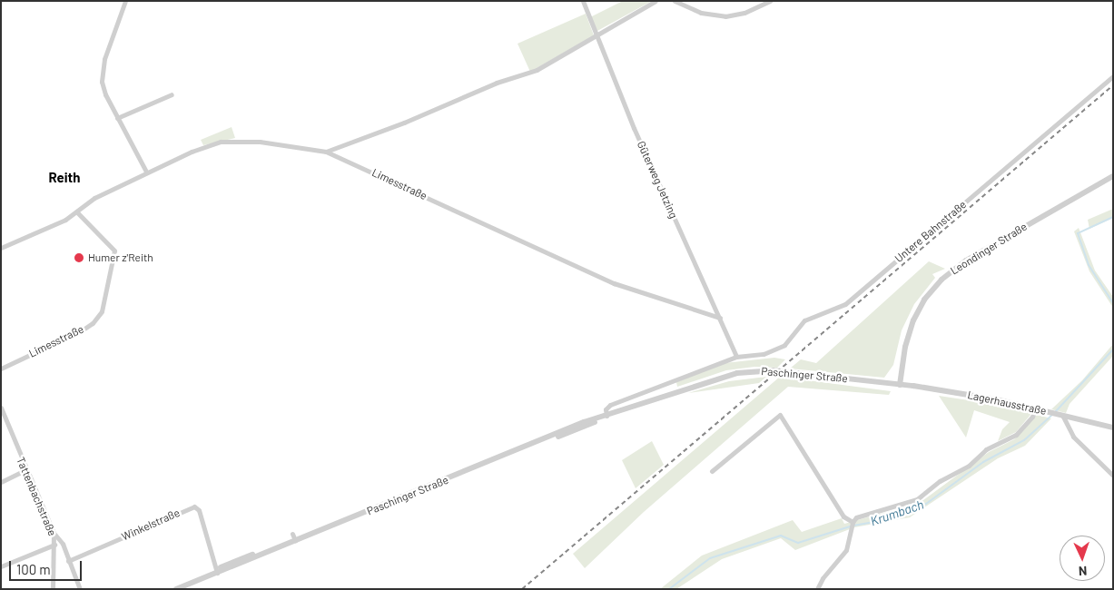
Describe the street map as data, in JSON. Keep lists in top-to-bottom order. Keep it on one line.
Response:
{"streets":{"street":["Güterweg Jetzing","Limesstraße","Untere Bahnstraße","Leondinger Straße","Paschinger Straße","Lagerhausstraße","Tattenbachstraße","Winkelstraße"]},"crossings":[["Güterweg Jetzing","Limesstraße"],["Güterweg Jetzing","Untere Bahnstraße"],["Untere Bahnstraße","Paschinger Straße"],["Leondinger Straße","Paschinger Straße"],["Leondinger Straße","Lagerhausstraße"],["Paschinger Straße","Lagerhausstraße"],["Paschinger Straße","Winkelstraße"]],"districts":["Reith"],"water":["Krumbach"],"places":["Humer z'Reith"],"scale_bar":"100 m","north":"bottom"}
